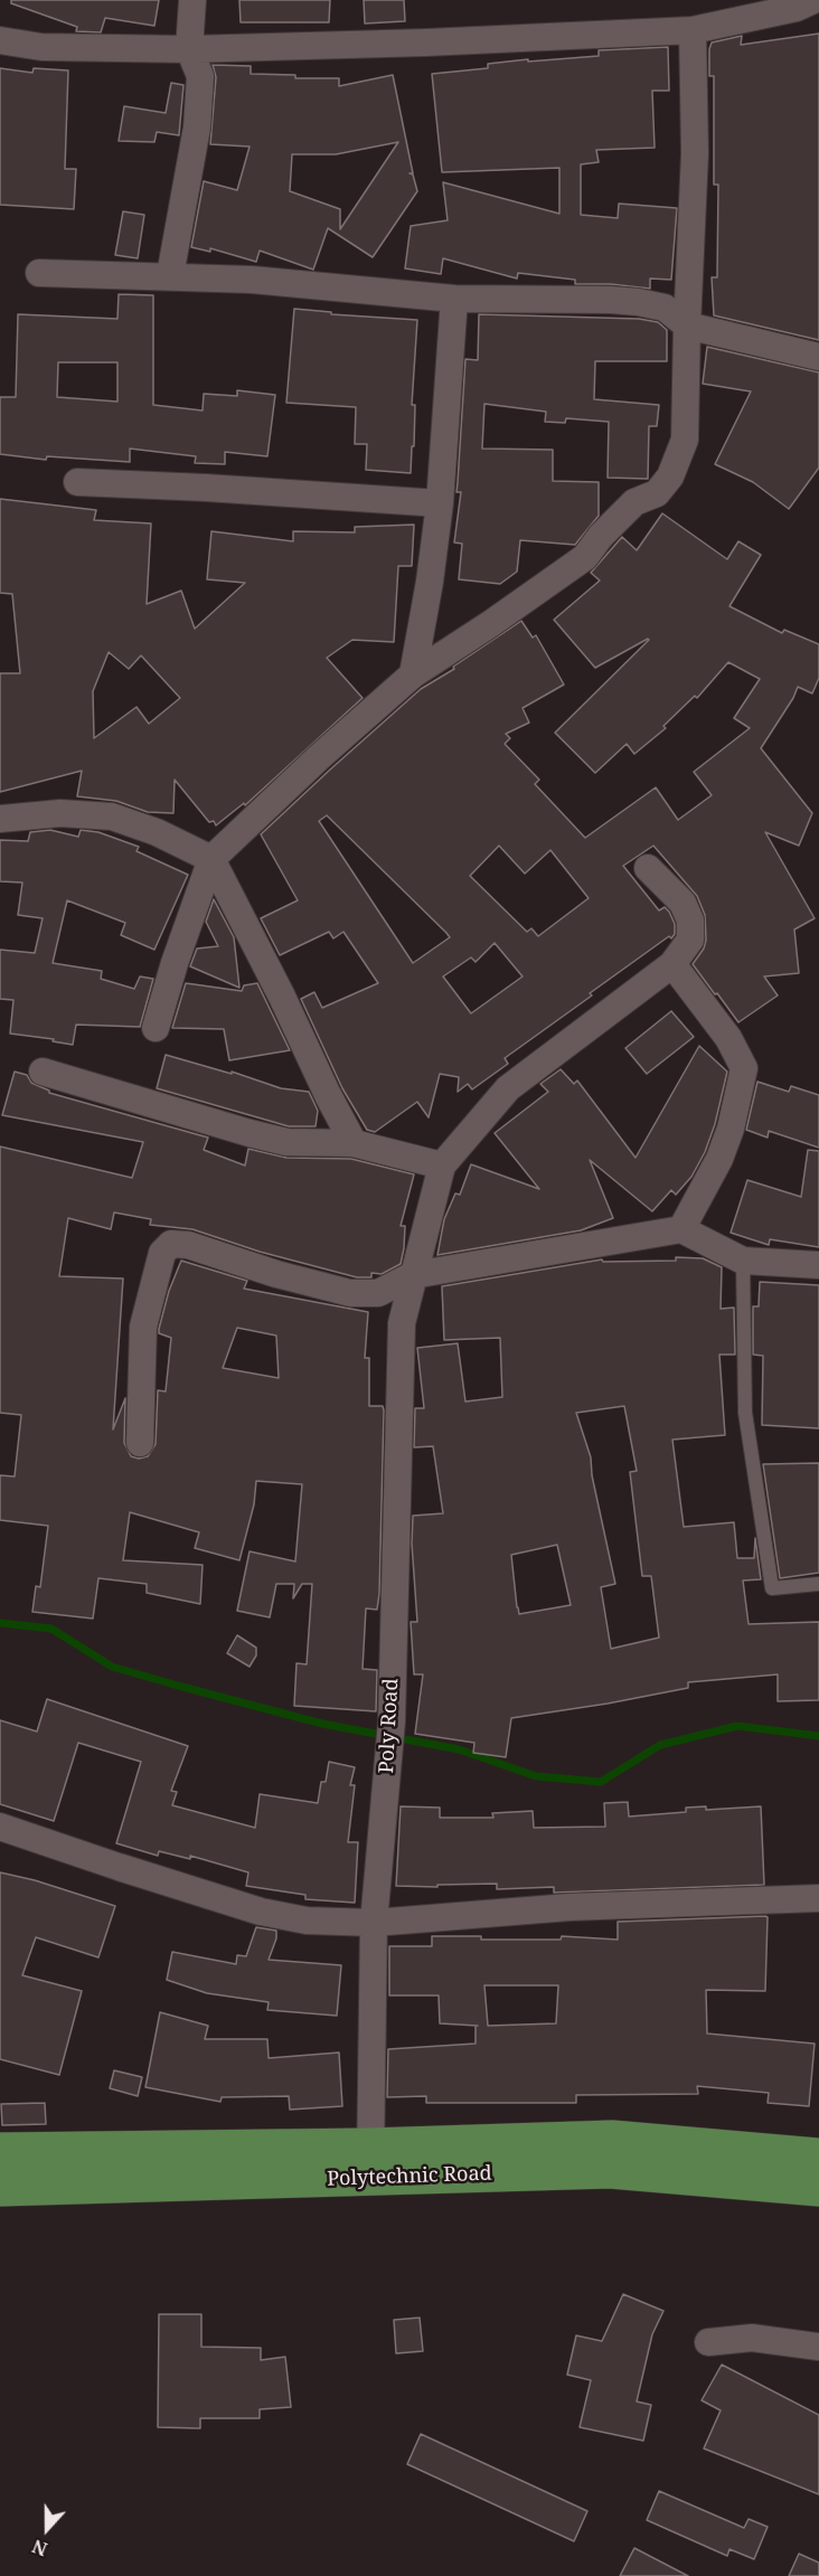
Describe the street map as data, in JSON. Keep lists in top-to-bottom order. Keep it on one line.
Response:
{"streets":{"main road":["Polytechnic Road"],"street":["Poly Road"]},"crossings":[["Poly Road","Polytechnic Road"]],"north":"bottom"}
